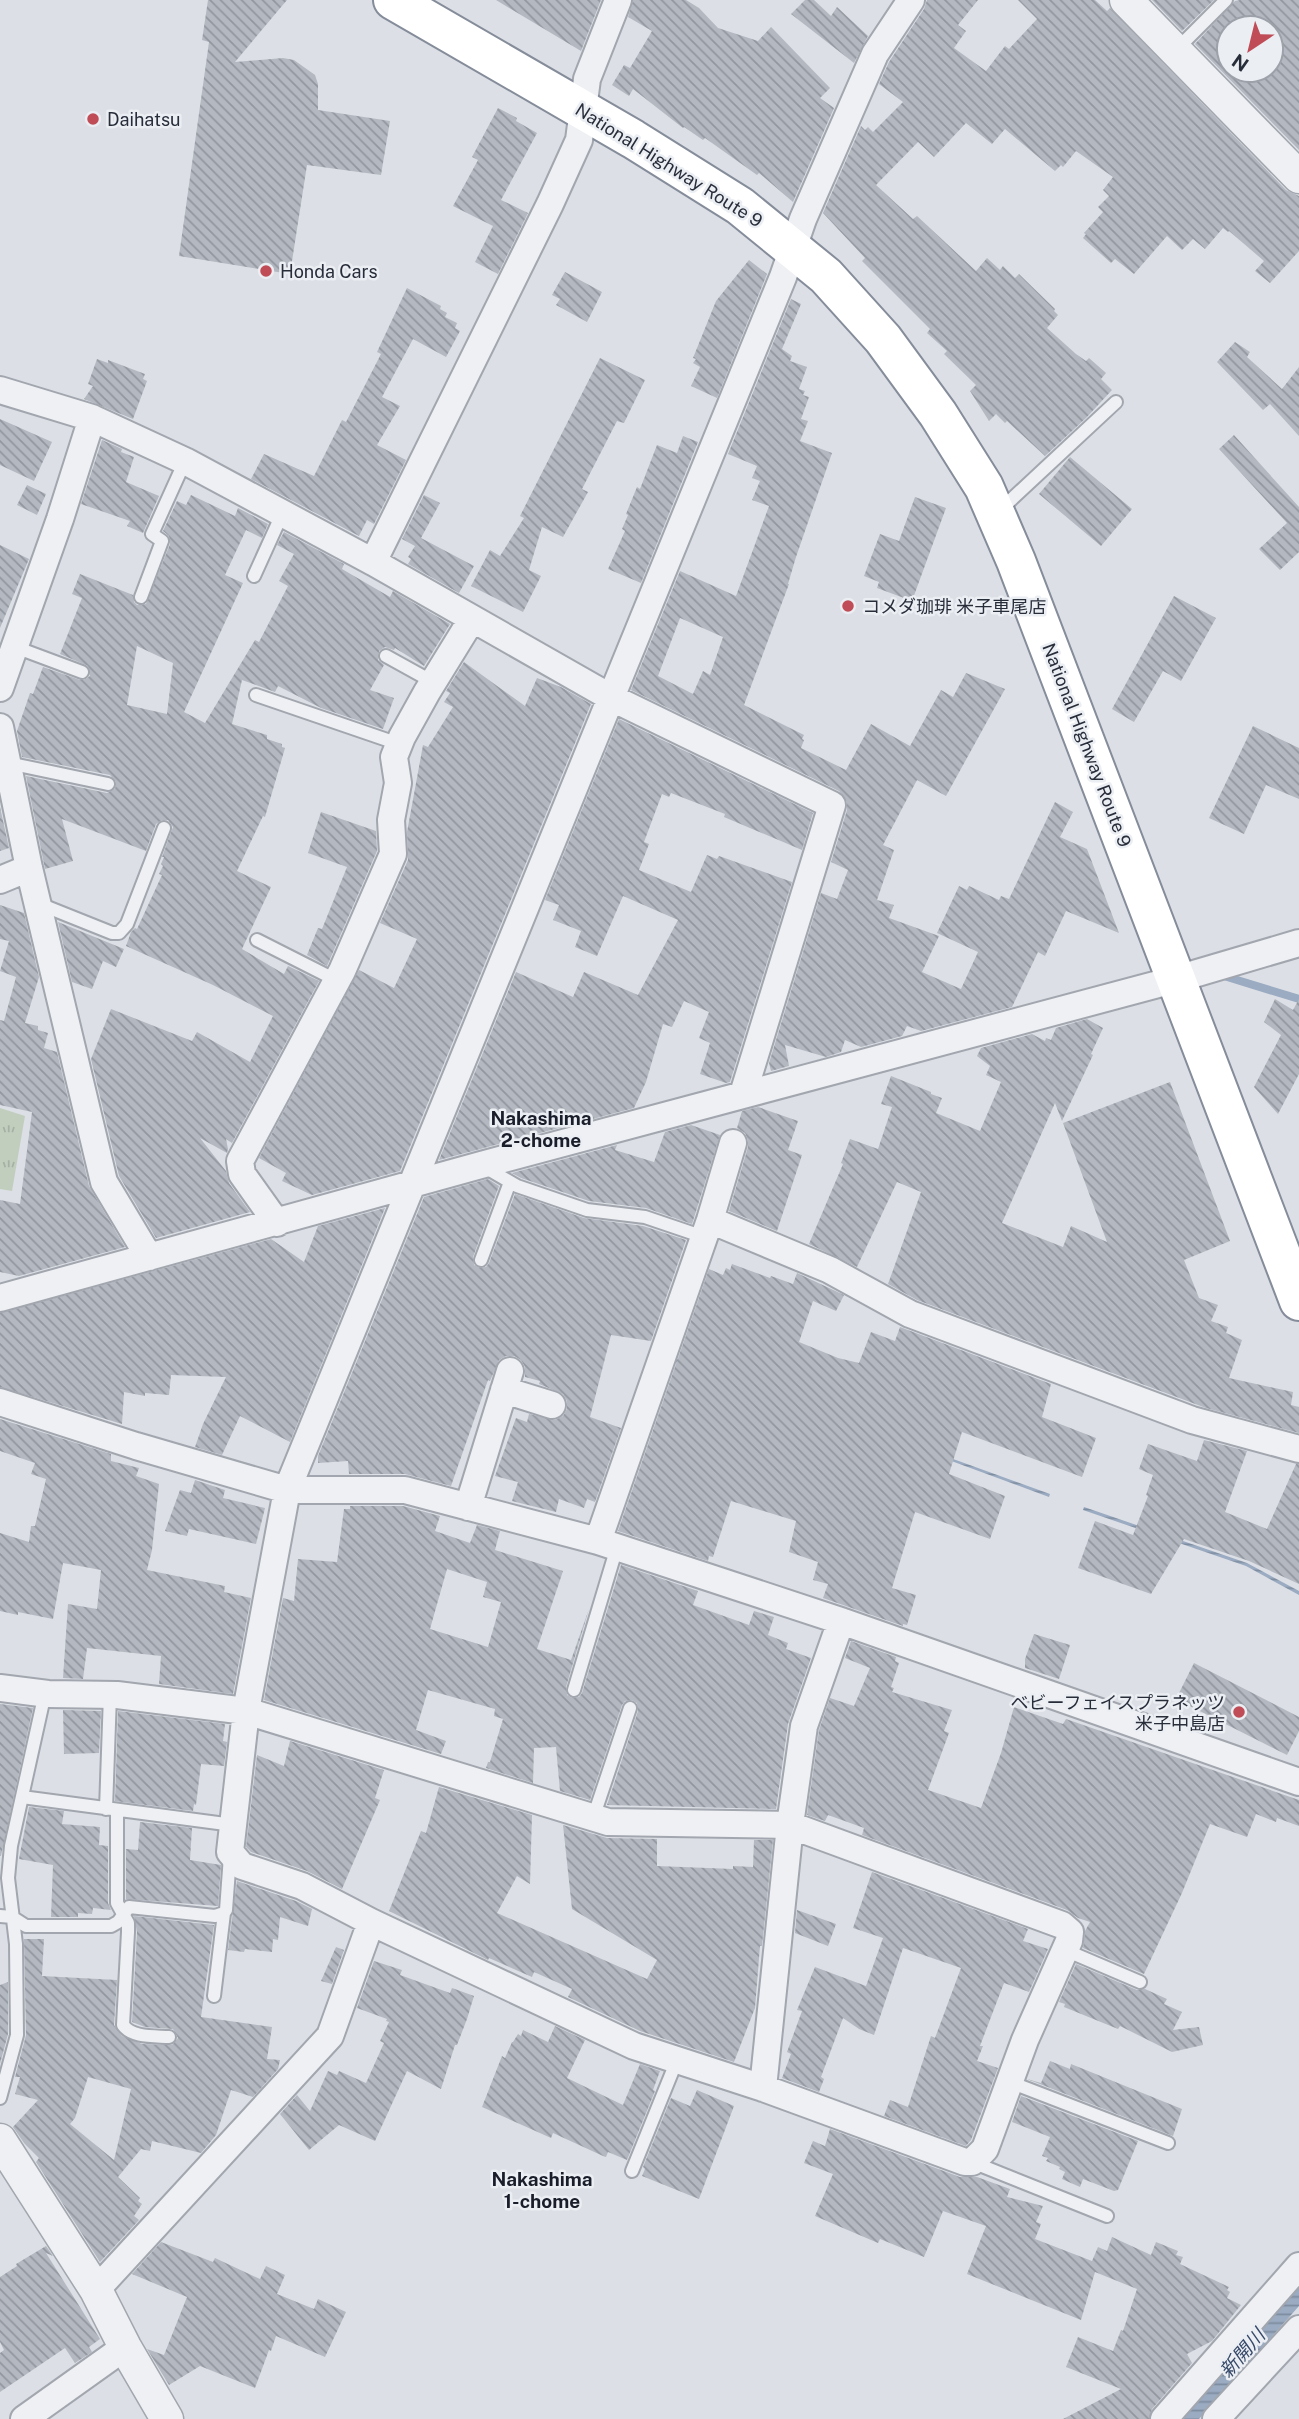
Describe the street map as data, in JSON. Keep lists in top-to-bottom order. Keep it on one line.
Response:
{"streets":{"highway":["National Highway Route 9"]},"districts":["Nakashima 2-chome","Nakashima 1-chome"],"water":["新開川"],"places":["Daihatsu","Honda Cars","コメダ珈琲 米子車尾店","ベビーフェイスプラネッツ 米子中島店"],"north":"bottom left"}
